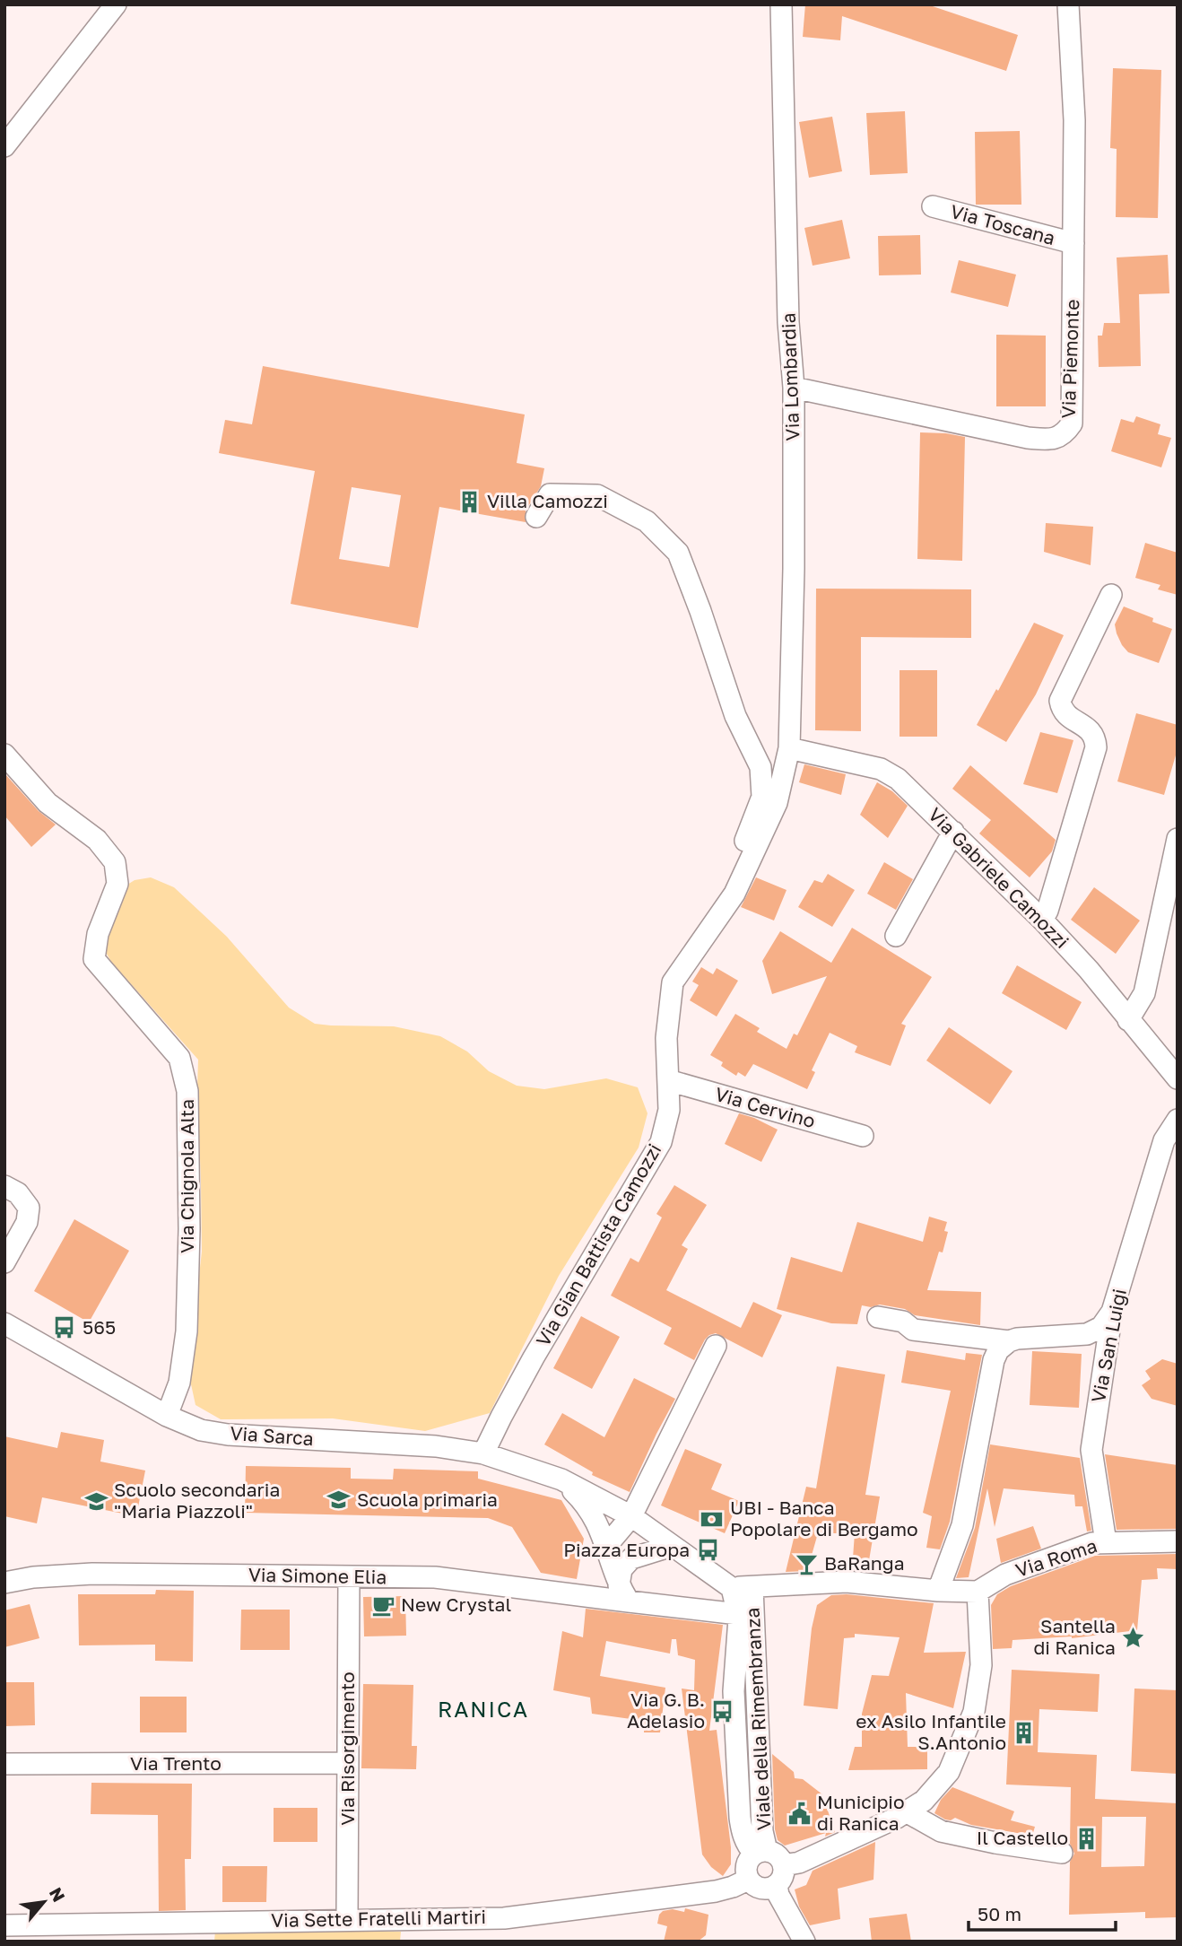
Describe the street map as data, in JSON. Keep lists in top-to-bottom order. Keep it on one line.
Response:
{"streets":{"street":["Via Toscana","Via Piemonte","Via Lombardia","Via Gabriele Camozzi","Via Cervino","Via Chignola Alta","Via Gian Battista Camozzi","Via San Luigi","Via Sarca","Via Roma","Via Simone Elia","Viale della Rimembranza","Via Risorgimento","Via Trento","Via Sette Fratelli Martiri"]},"crossings":[["Via Toscana","Via Piemonte"],["Via Piemonte","Via Lombardia"],["Via Lombardia","Via Gabriele Camozzi"],["Via Lombardia","Via Gian Battista Camozzi"],["Via Gabriele Camozzi","Via Gian Battista Camozzi"],["Via Cervino","Via Gian Battista Camozzi"],["Via Chignola Alta","Via Sarca"],["Via Gian Battista Camozzi","Via Sarca"],["Via San Luigi","Via Roma"],["Via Simone Elia","Via Risorgimento"],["Viale della Rimembranza","Via Sette Fratelli Martiri"],["Via Risorgimento","Via Trento"],["Via Risorgimento","Via Sette Fratelli Martiri"]],"districts":["RANICA"],"places":{"building":["Villa Camozzi","ex Asilo Infantile S.Antonio","Il Castello"],"bus stop":["565","Piazza Europa","Via G. B. Adelasio"],"school or university":["Scuola primaria","Scuolo secondaria \"Maria Piazzoli\""],"bank":["UBI - Banca Popolare di Bergamo"],"bar":["BaRanga"],"cafe":["New Crystal"],"place":["Santella di Ranica"],"public building":["Municipio di Ranica"]},"scale_bar":"50 m","north":"top right"}
